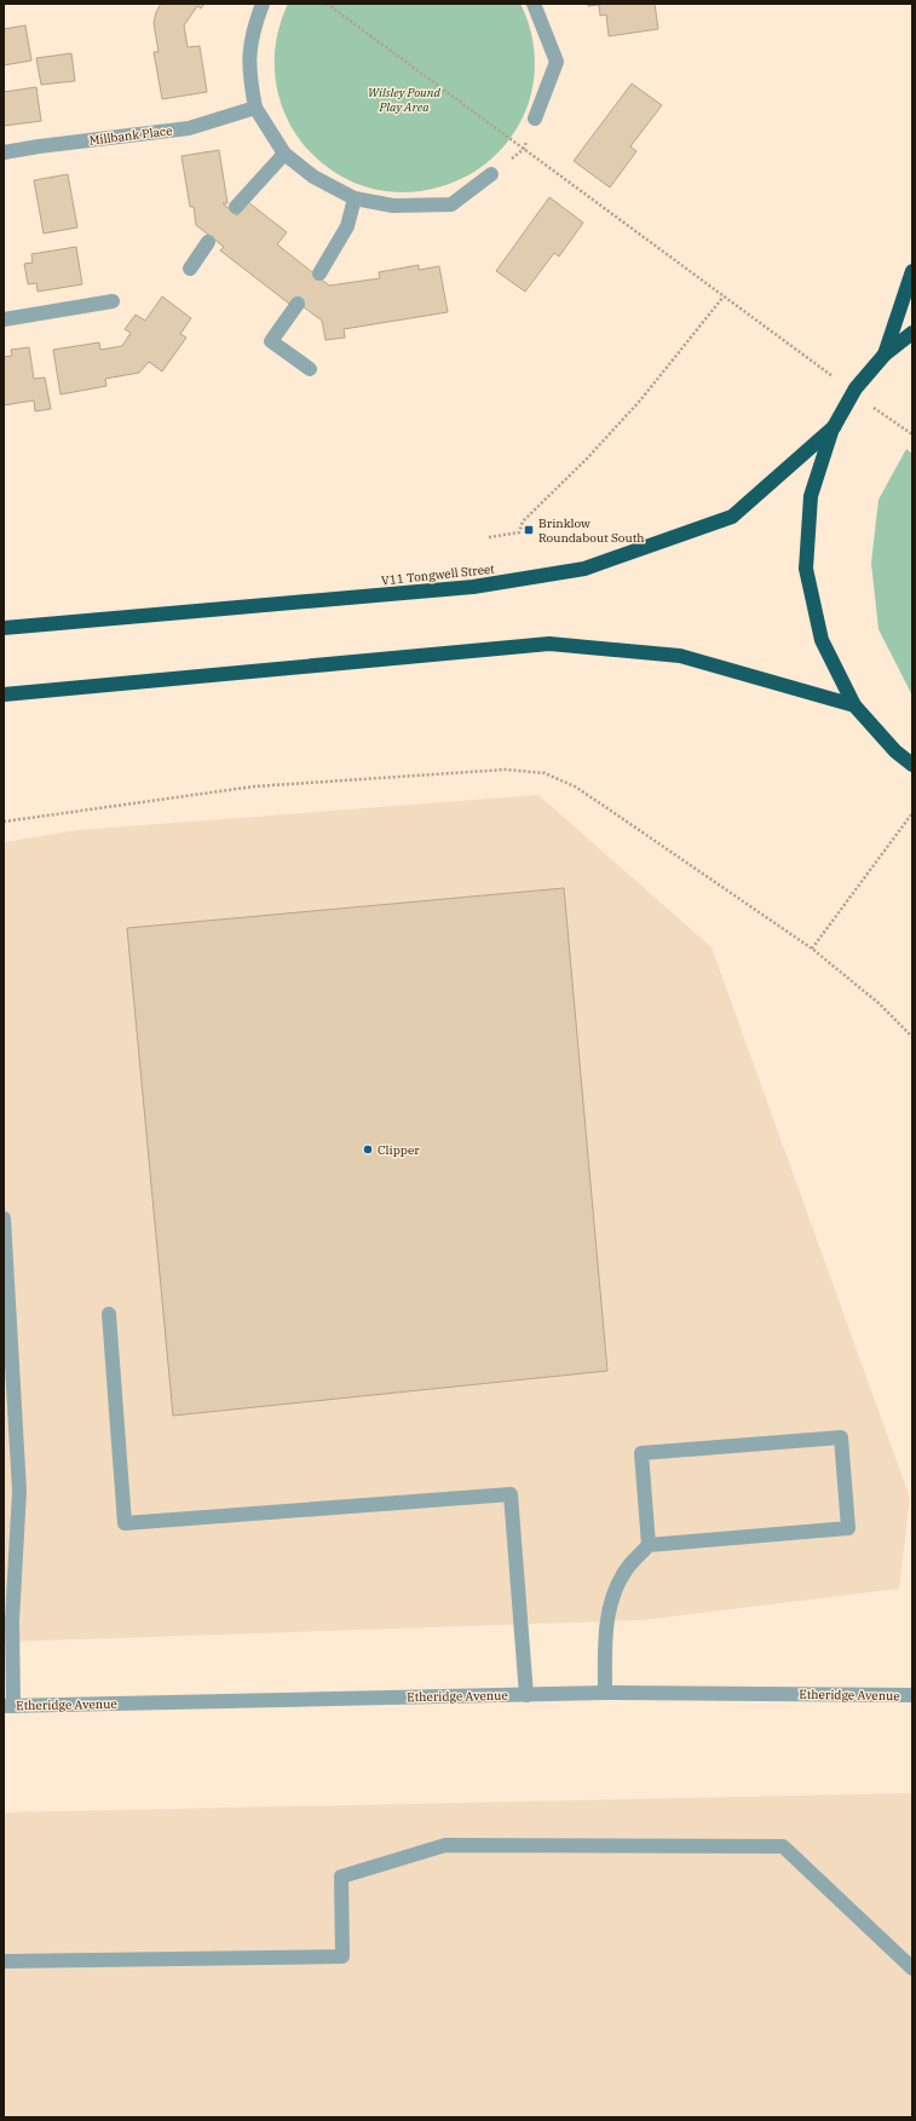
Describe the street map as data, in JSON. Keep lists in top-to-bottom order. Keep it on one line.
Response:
{"streets":{"highway":["V11 Tongwell Street"],"street":["Millbank Place","Etheridge Avenue"]},"parks":["Wilsley Pound Play Area"],"places":{"transit":["Brinklow Roundabout South"],"other":["Clipper"]}}
